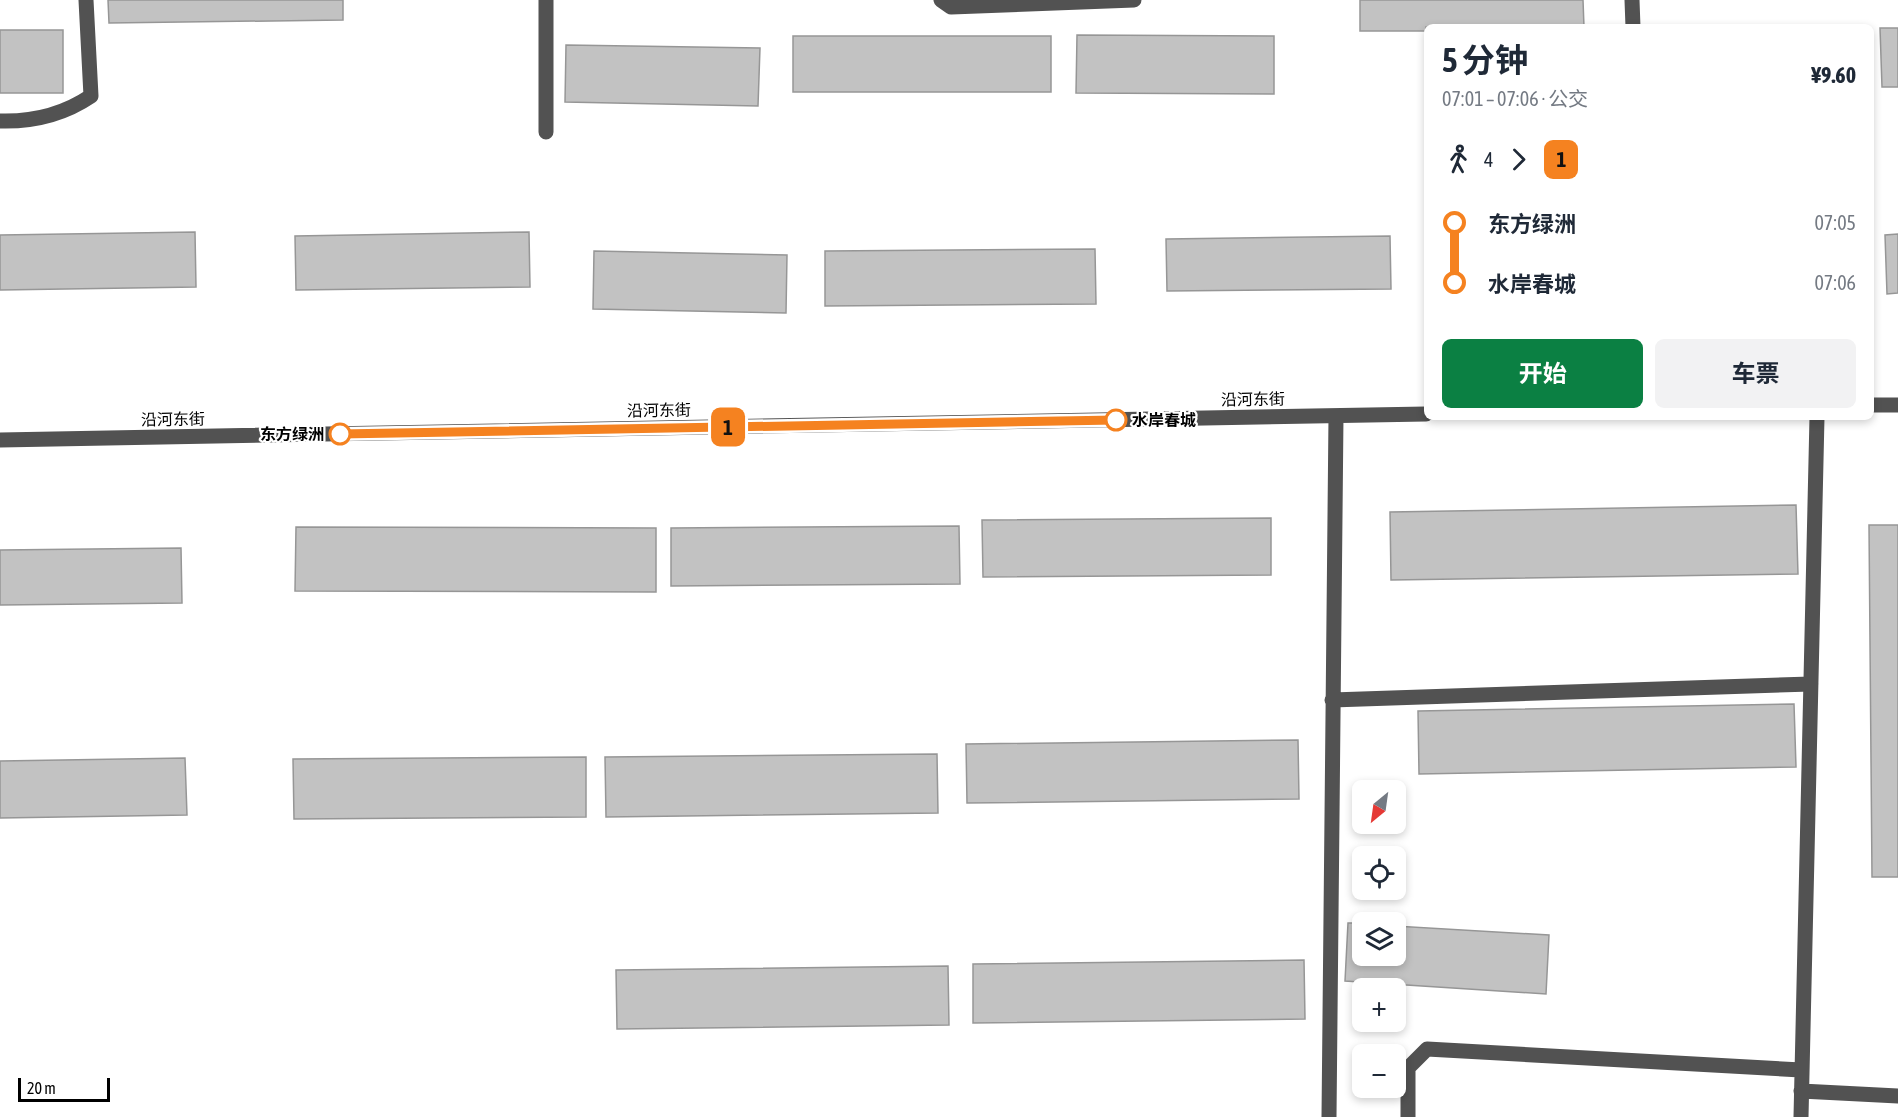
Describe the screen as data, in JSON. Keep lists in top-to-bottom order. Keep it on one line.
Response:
{"streets":{"street":["沿河东街"]},"places":["水岸春城","东方绿洲"],"lines":["bus line 1"],"scale_bar":"20 m","north":"bottom left","page":{"on_map":"1","heading":["5 分钟","07:01 – 07:06 · 公交","¥9.60"],"legs":["4","1"],"list":[{"name":"东方绿洲","value":"07:05"},{"name":"水岸春城","value":"07:06"}],"buttons":["开始","车票"],"map_buttons":["+","−"],"scale":"20 m"}}
